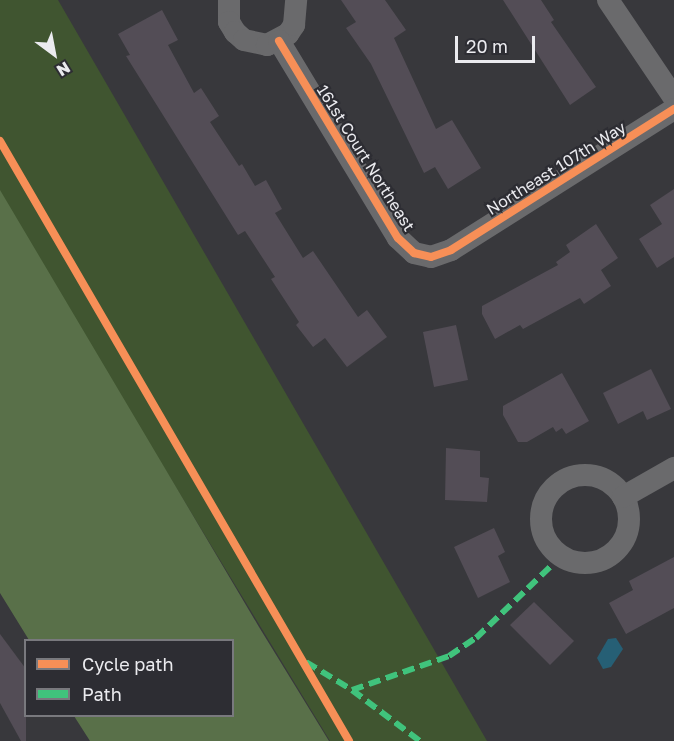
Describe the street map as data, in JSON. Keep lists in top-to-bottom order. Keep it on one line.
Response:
{"streets":{"street":["161st Court Northeast","Northeast 107th Way"]},"crossings":[["161st Court Northeast","Northeast 107th Way"]],"legend":["Cycle path","Path"],"scale_bar":"20 m","north":"bottom right"}
